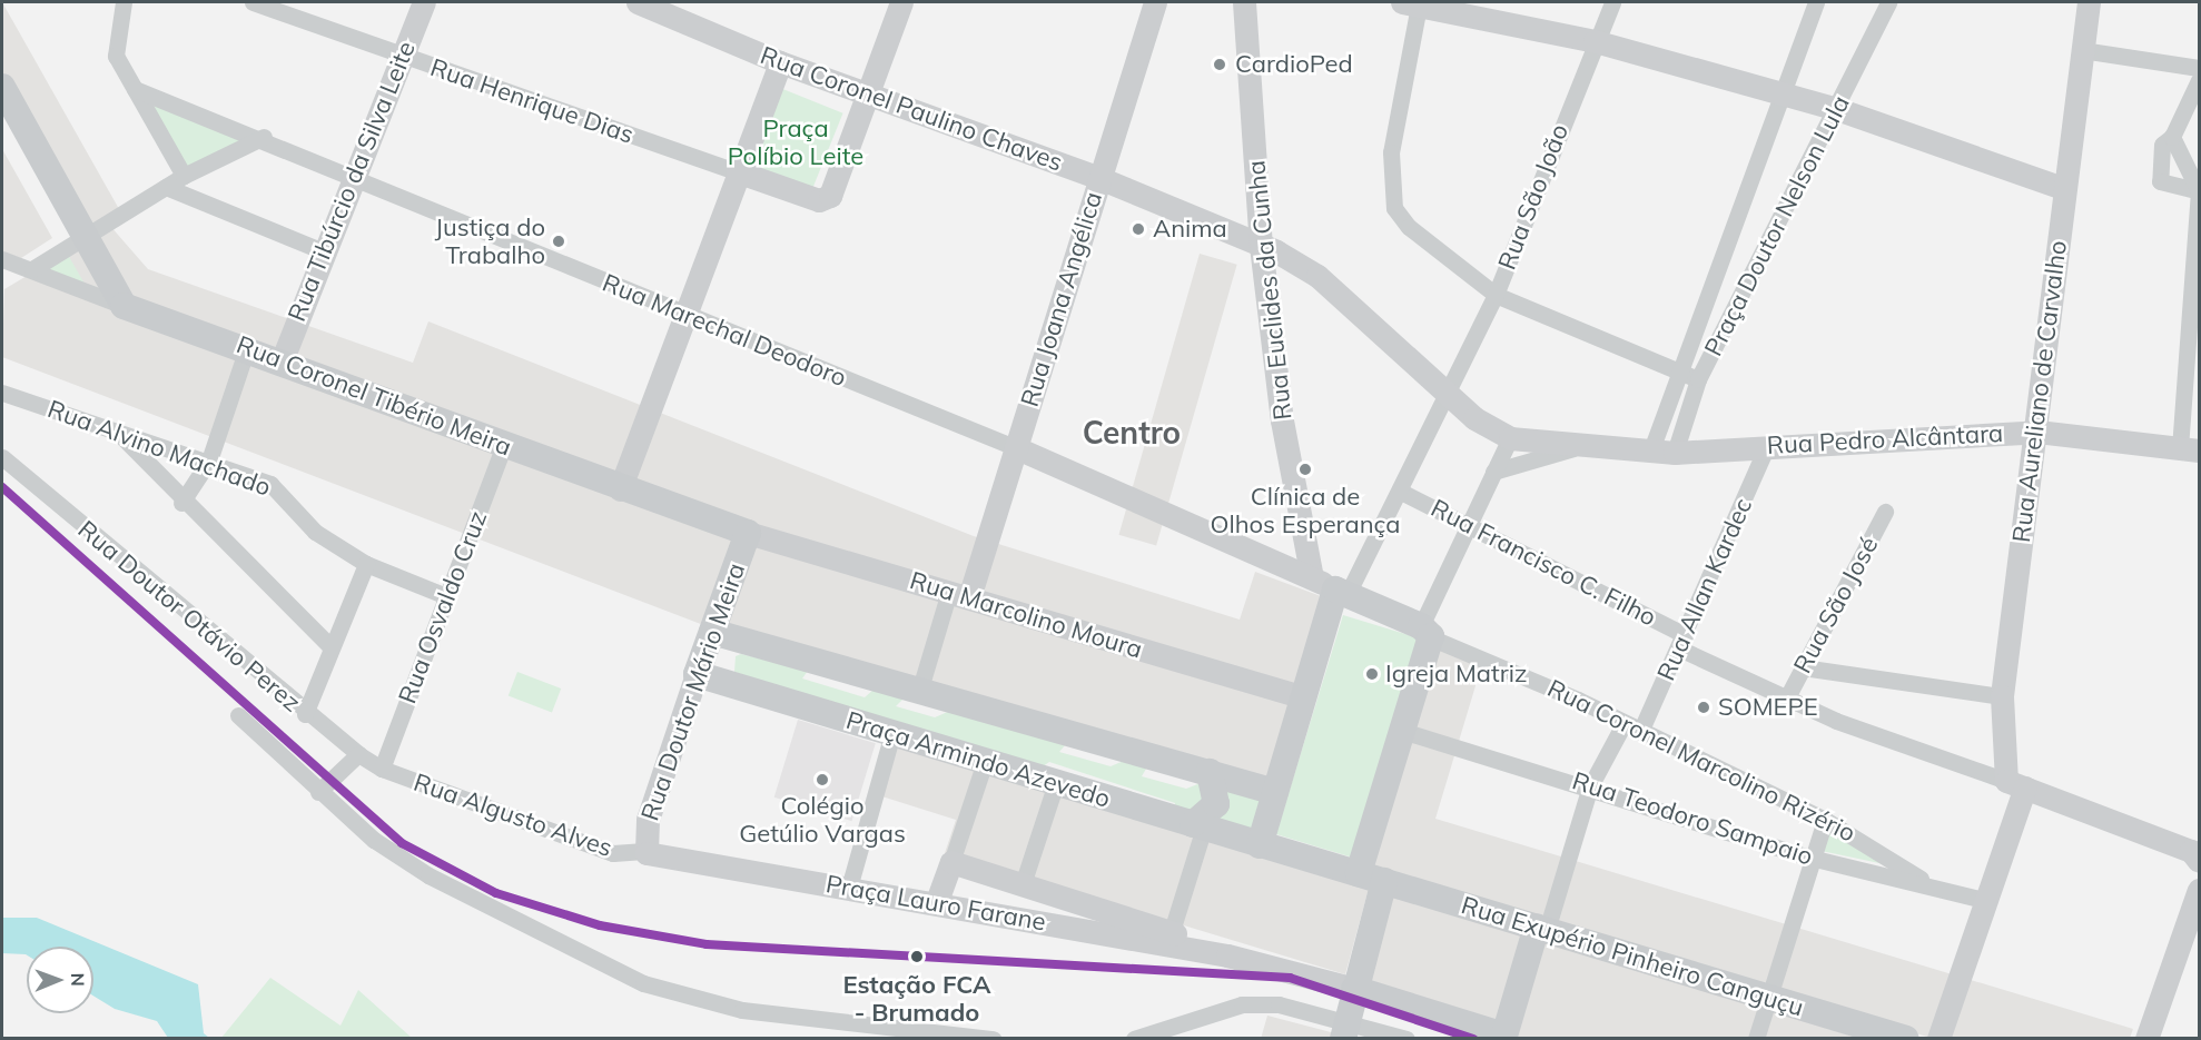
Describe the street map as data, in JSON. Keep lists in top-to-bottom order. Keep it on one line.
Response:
{"streets":{"main road":["Rua Coronel Tibério Meira","Rua Doutor Mário Meira","Praça Armindo Azevedo","Rua Exupério Pinheiro Canguçu"],"street":["Rua Henrique Dias","Rua Coronel Paulino Chaves","Rua Tibúrcio da Silva Leite","Rua São João","Praça Doutor Nelson Lula","Rua Euclides da Cunha","Rua Joana Angélica","Rua Marechal Deodoro","Rua Aureliano de Carvalho","Rua Pedro Alcântara","Rua Alvino Machado","Rua Francisco C. Filho","Rua Allan Kardec","Rua São José","Rua Osvaldo Cruz","Rua Marcolino Moura","Rua Doutor Otávio Perez","Rua Coronel Marcolino Rizério","Rua Algusto Alves","Rua Teodoro Sampaio","Praça Lauro Farane"]},"crossings":[["Rua Henrique Dias","Rua Tibúrcio da Silva Leite"],["Rua Coronel Paulino Chaves","Rua São João"],["Rua Coronel Paulino Chaves","Rua Euclides da Cunha"],["Rua Coronel Paulino Chaves","Rua Joana Angélica"],["Rua Coronel Paulino Chaves","Rua Pedro Alcântara"],["Rua Tibúrcio da Silva Leite","Rua Marechal Deodoro"],["Rua Tibúrcio da Silva Leite","Rua Coronel Tibério Meira"],["Rua São João","Rua Euclides da Cunha"],["Rua São João","Rua Marechal Deodoro"],["Rua São João","Rua Francisco C. Filho"],["Praça Doutor Nelson Lula","Rua Pedro Alcântara"],["Rua Euclides da Cunha","Rua Marechal Deodoro"],["Rua Joana Angélica","Rua Marechal Deodoro"],["Rua Joana Angélica","Rua Marcolino Moura"],["Rua Aureliano de Carvalho","Rua Pedro Alcântara"],["Rua Aureliano de Carvalho","Rua Francisco C. Filho"],["Rua Coronel Tibério Meira","Rua Osvaldo Cruz"],["Rua Coronel Tibério Meira","Rua Marcolino Moura"],["Rua Coronel Tibério Meira","Rua Doutor Mário Meira"],["Rua Pedro Alcântara","Rua Allan Kardec"],["Rua Alvino Machado","Rua Osvaldo Cruz"],["Rua Francisco C. Filho","Rua Allan Kardec"],["Rua Francisco C. Filho","Rua São José"],["Rua Allan Kardec","Rua Coronel Marcolino Rizério"],["Rua Osvaldo Cruz","Rua Doutor Otávio Perez"],["Rua Osvaldo Cruz","Rua Algusto Alves"],["Rua Marcolino Moura","Rua Doutor Mário Meira"],["Rua Doutor Otávio Perez","Rua Algusto Alves"],["Rua Doutor Mário Meira","Praça Armindo Azevedo"],["Rua Doutor Mário Meira","Rua Algusto Alves"],["Rua Doutor Mário Meira","Praça Lauro Farane"],["Praça Armindo Azevedo","Rua Exupério Pinheiro Canguçu"],["Rua Coronel Marcolino Rizério","Rua Teodoro Sampaio"],["Rua Algusto Alves","Praça Lauro Farane"]],"districts":["Centro"],"parks":["Praça Políbio Leite"],"places":["CardioPed","Anima","Justiça do Trabalho","Clínica de Olhos Esperança","Igreja Matriz","SOMEPE","Colégio Getúlio Vargas","Estação FCA - Brumado"],"north":"right"}
